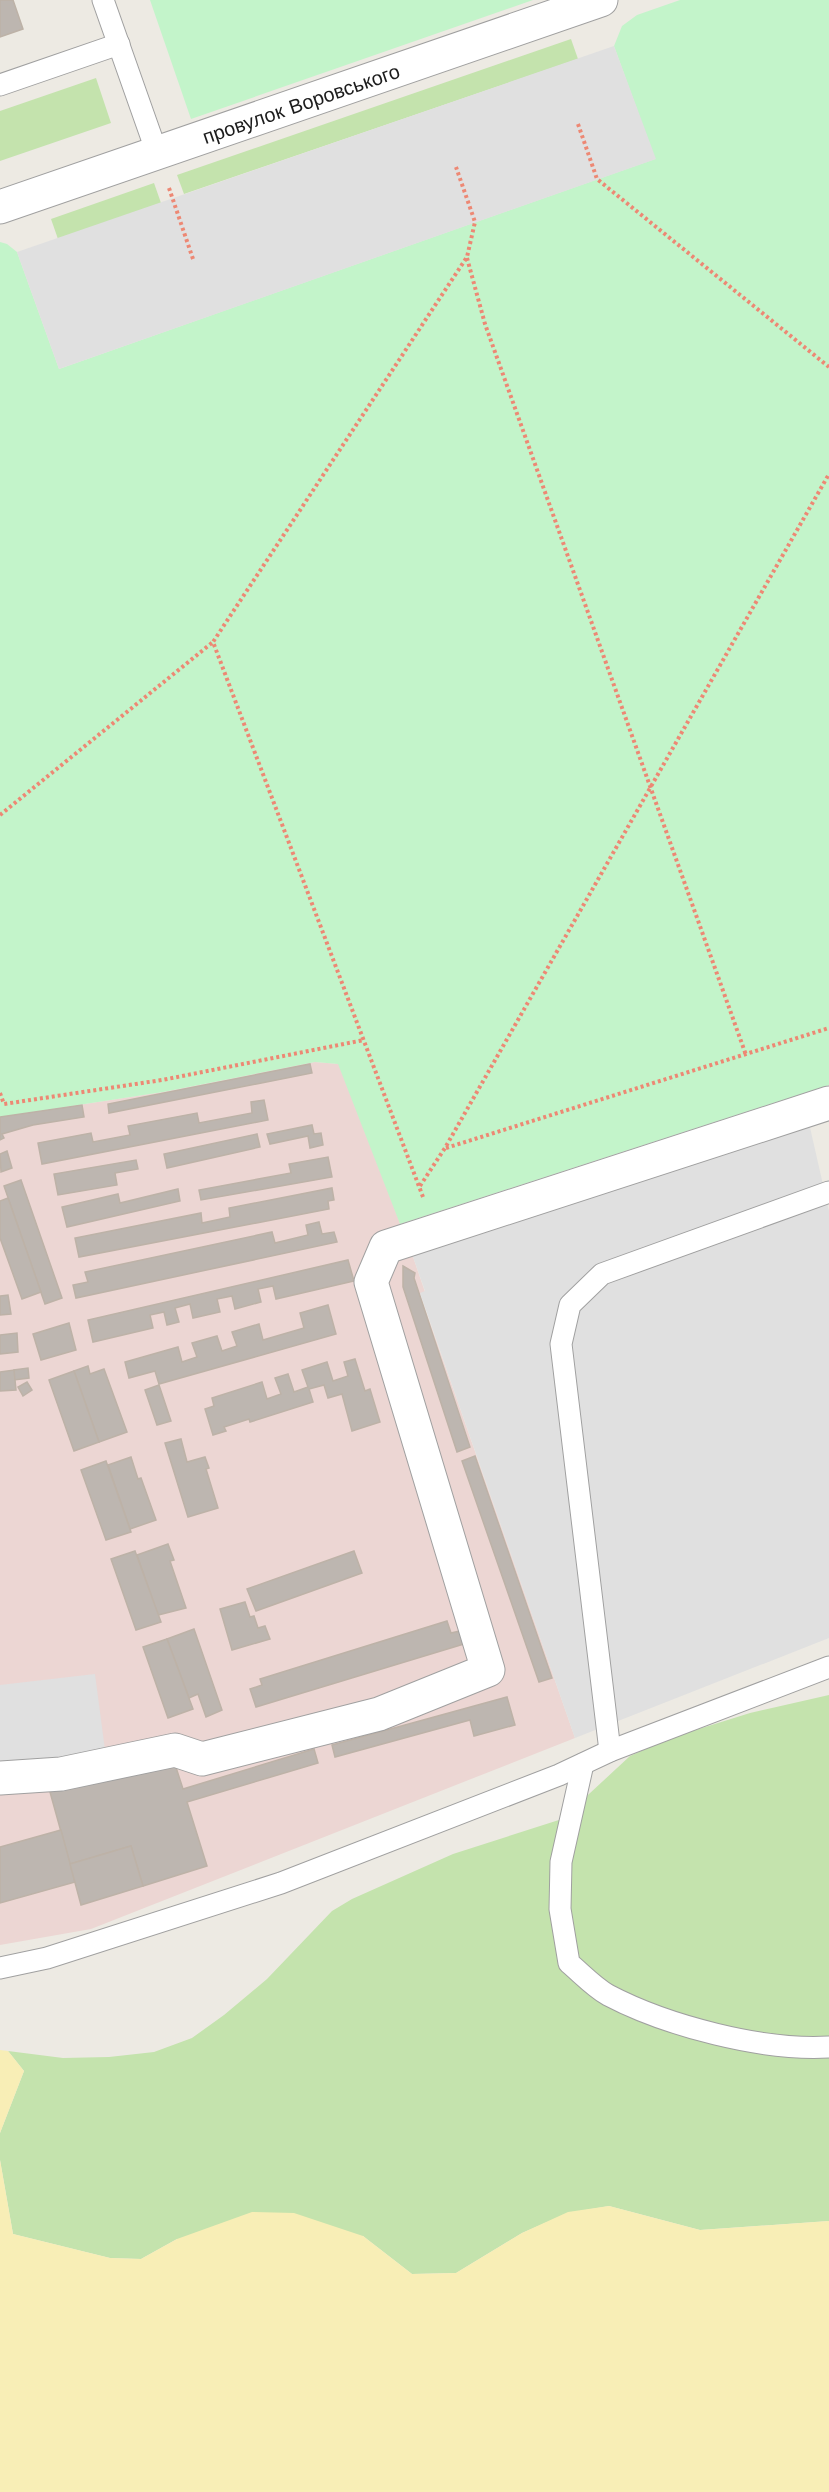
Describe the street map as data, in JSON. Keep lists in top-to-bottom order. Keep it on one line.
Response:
{"streets":{"street":["провулок Воровського"]}}
